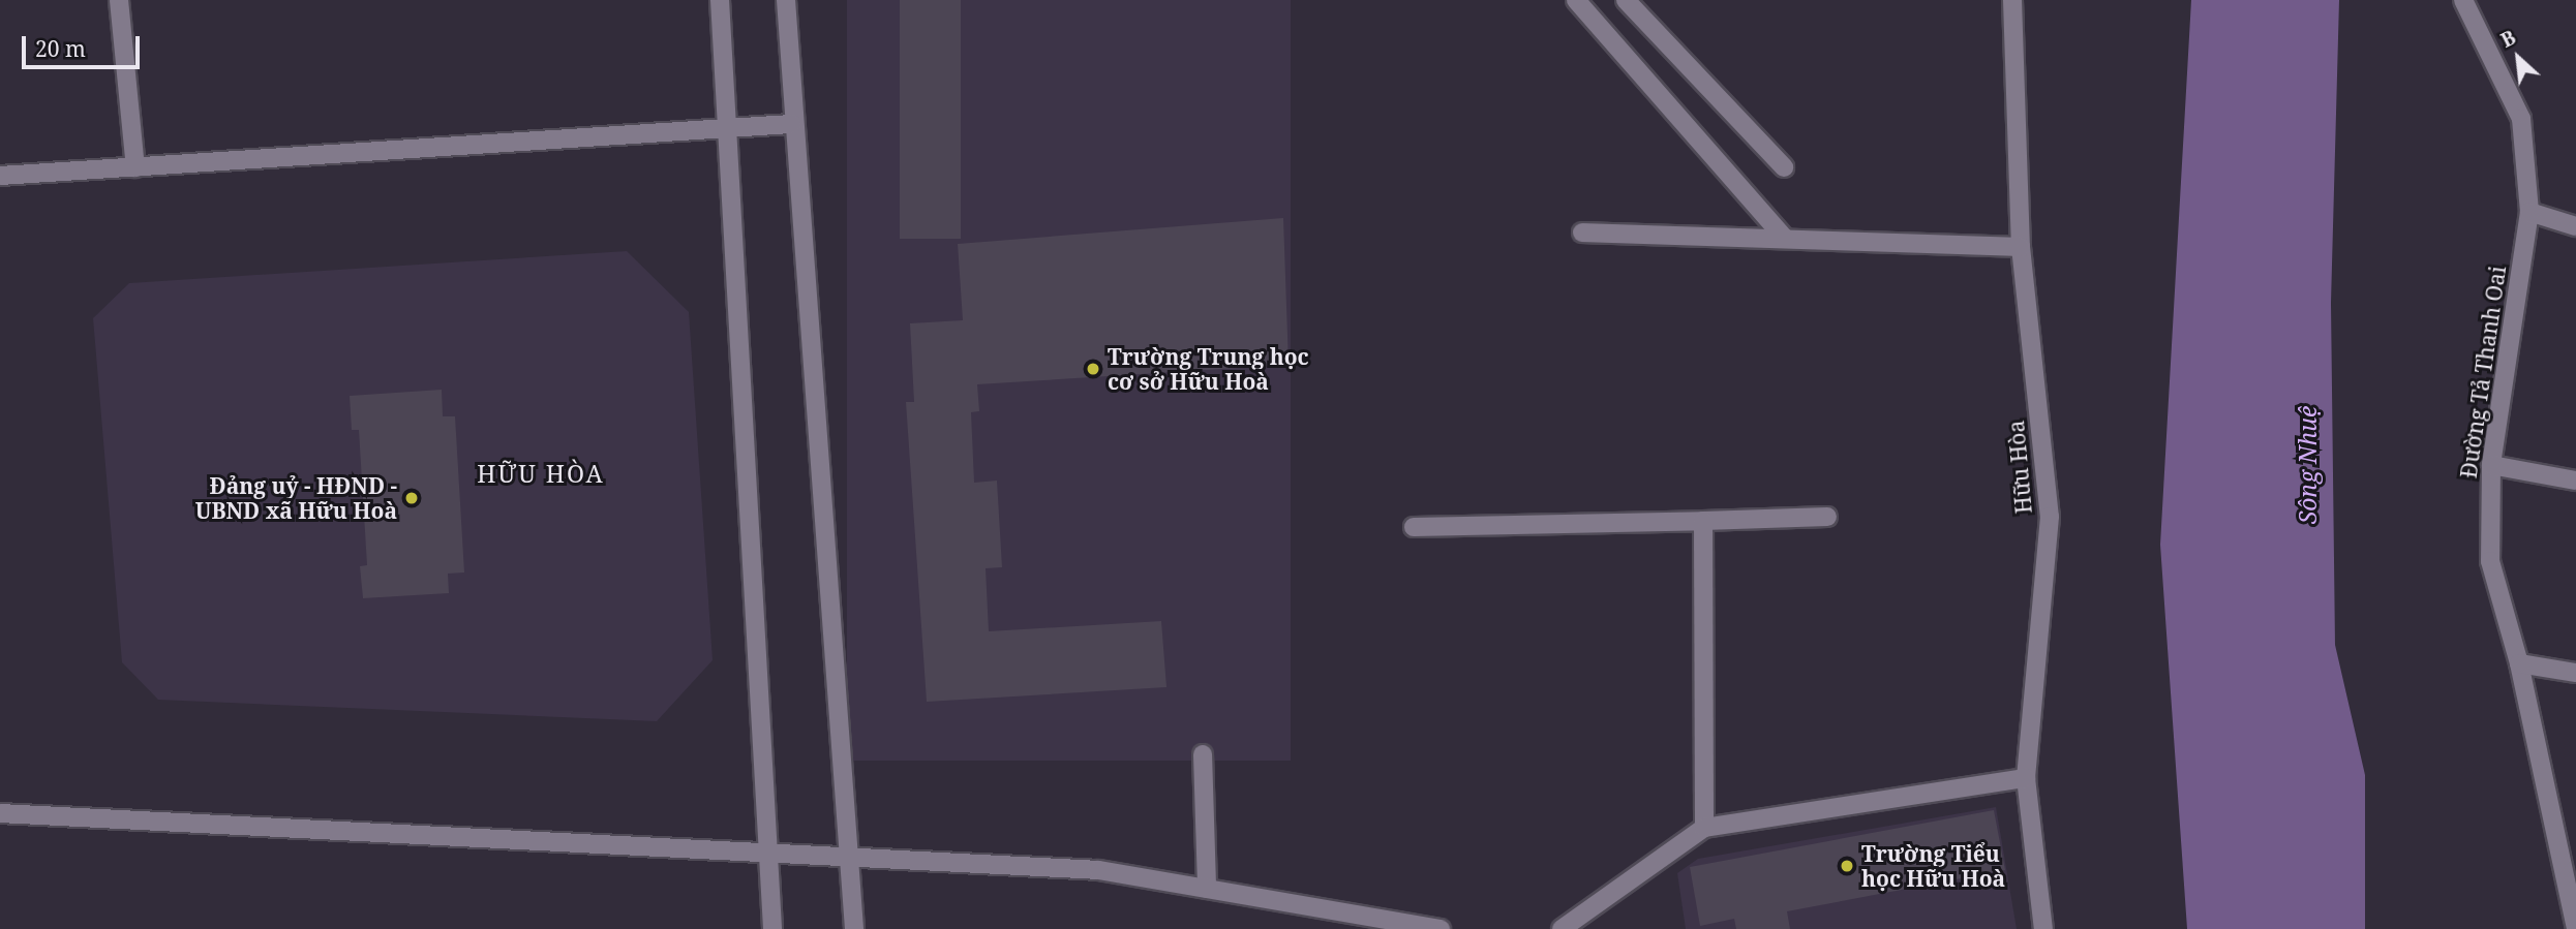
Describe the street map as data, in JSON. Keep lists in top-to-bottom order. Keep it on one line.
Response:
{"streets":{"street":["Đường Tả Thanh Oai","Hữu Hòa"]},"districts":["HỮU HÒA"],"water":["Sông Nhuệ"],"places":["Trường Trung học cơ sở Hữu Hoà","Đảng uỷ - HĐND - UBND xã Hữu Hoà","Trường Tiểu học Hữu Hoà"],"scale_bar":"20 m","north":"top left"}
